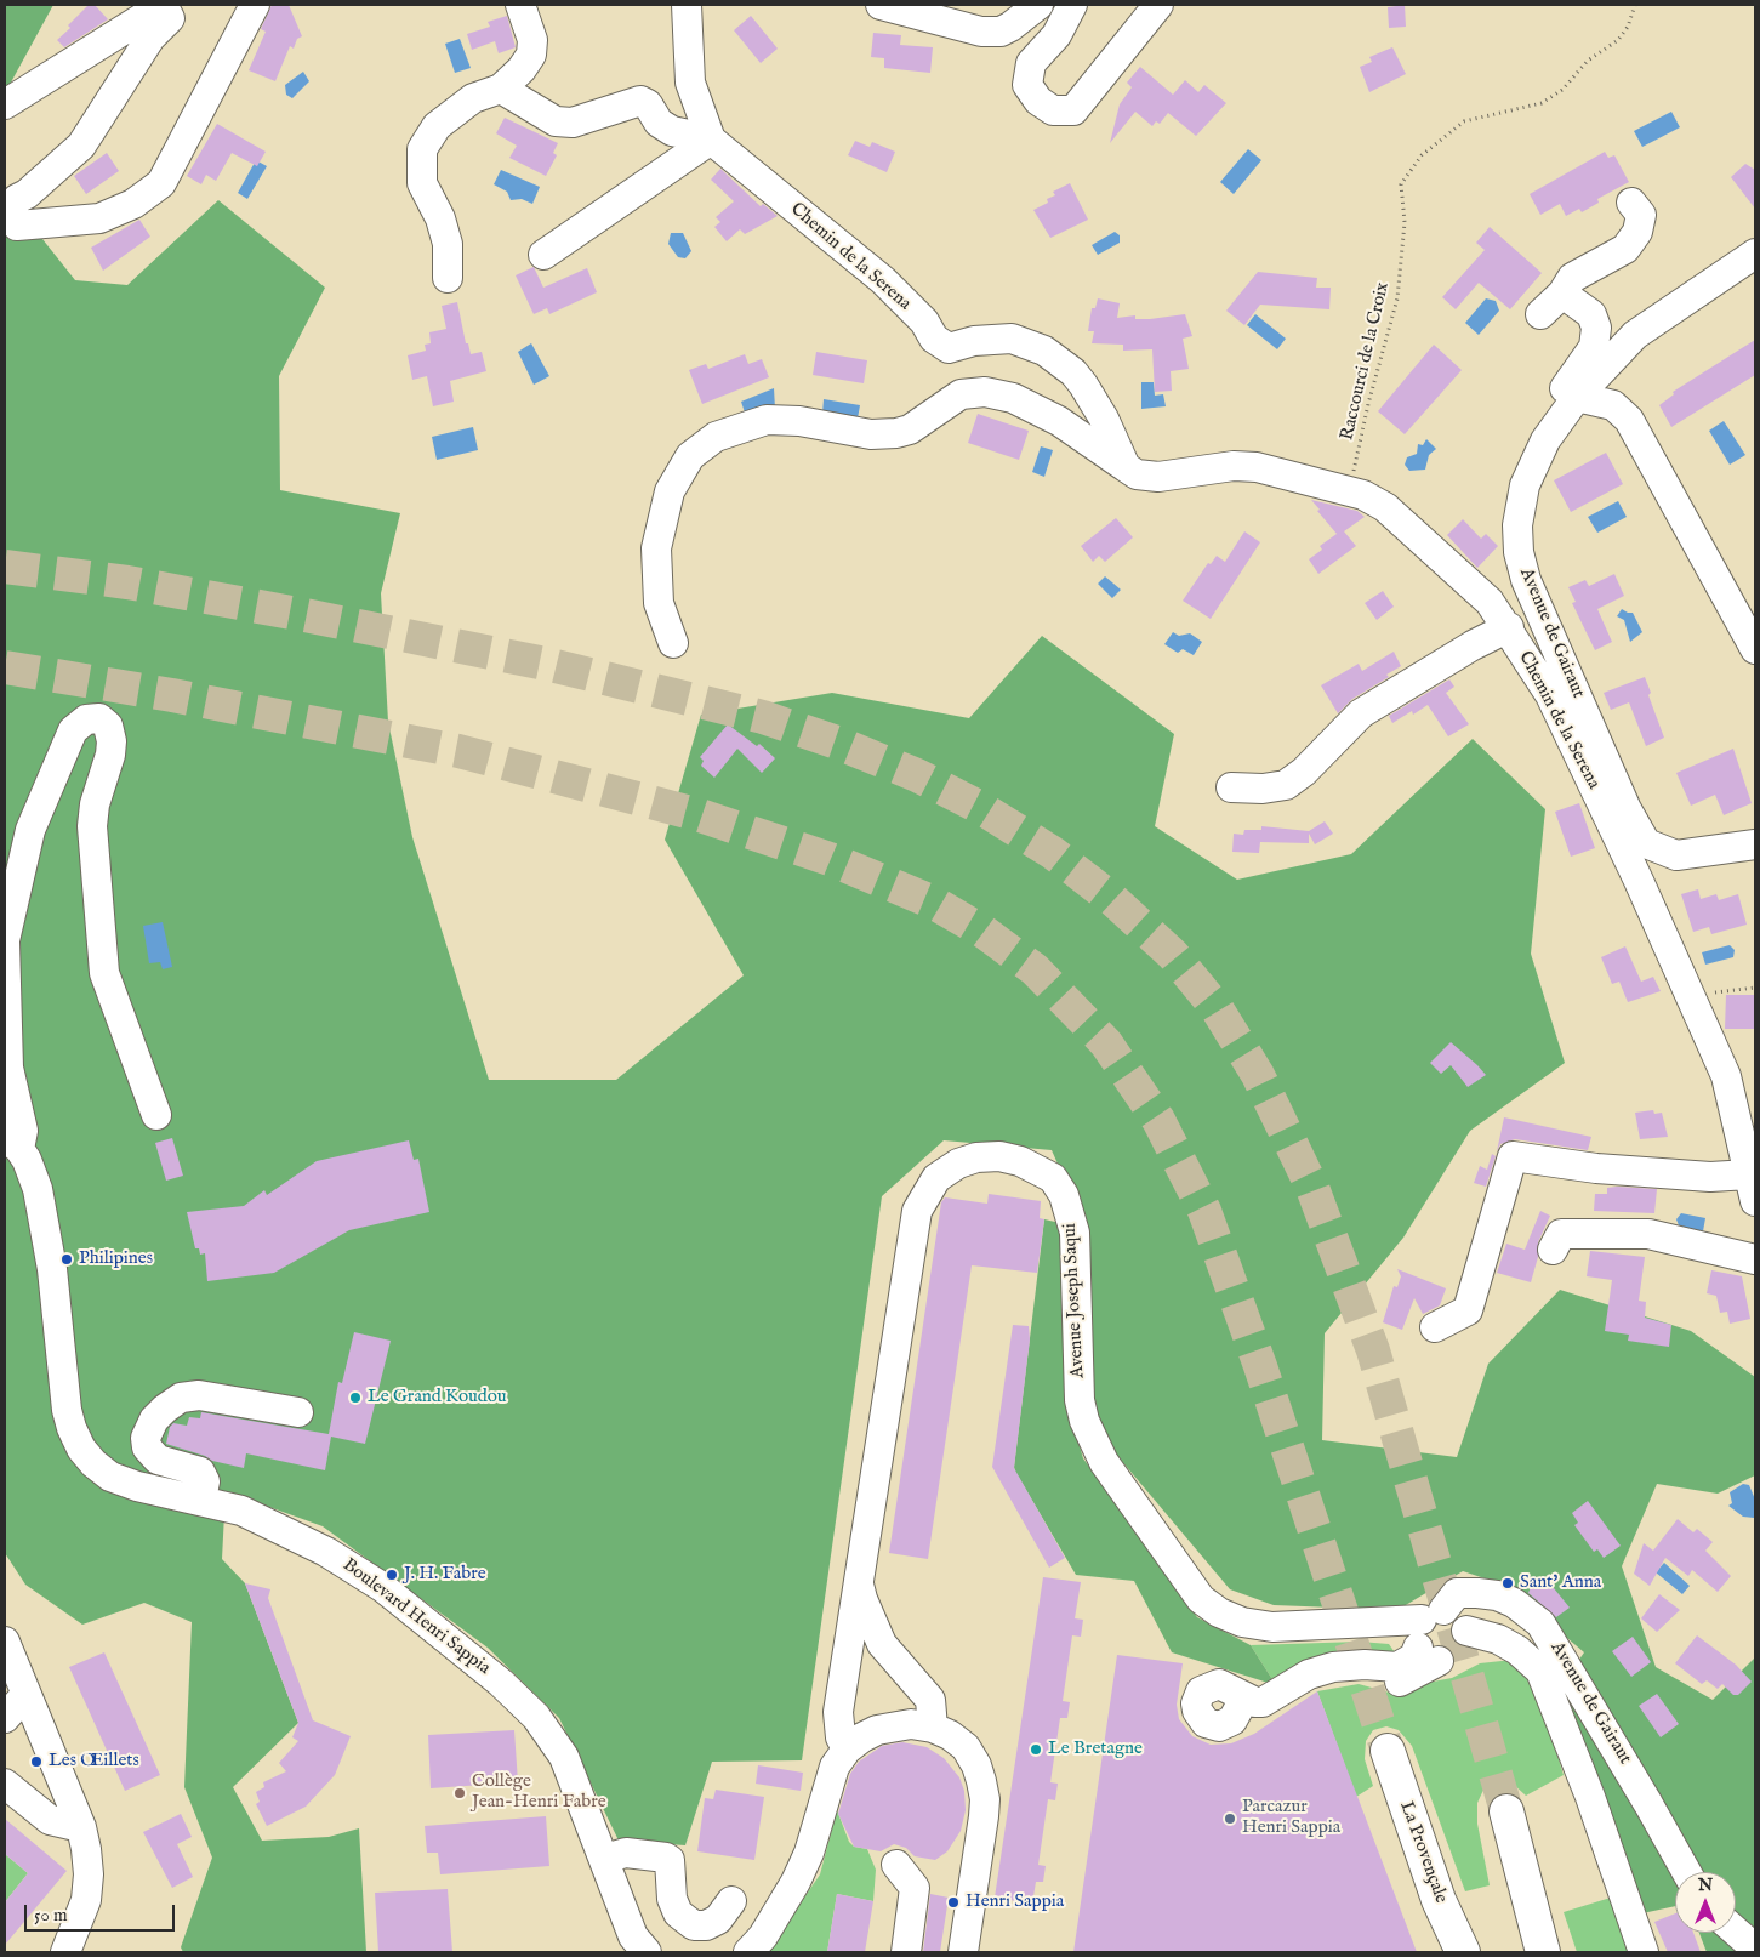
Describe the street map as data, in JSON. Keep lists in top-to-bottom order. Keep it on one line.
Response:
{"streets":{"highway":["La Provençale"],"street":["Chemin de la Serena","Avenue de Gairaut","Avenue Joseph Saqui","Boulevard Henri Sappia"],"path":["Raccourci de la Croix"]},"crossings":[["Chemin de la Serena","Raccourci de la Croix"],["Avenue de Gairaut","Avenue Joseph Saqui"]],"places":["Philipines","Le Grand Koudou","J. H. Fabre","Sant' Anna","Le Bretagne","Les Œillets","Collège Jean-Henri Fabre","Parcazur Henri Sappia","Henri Sappia"],"scale_bar":"50 m","north":"top"}
